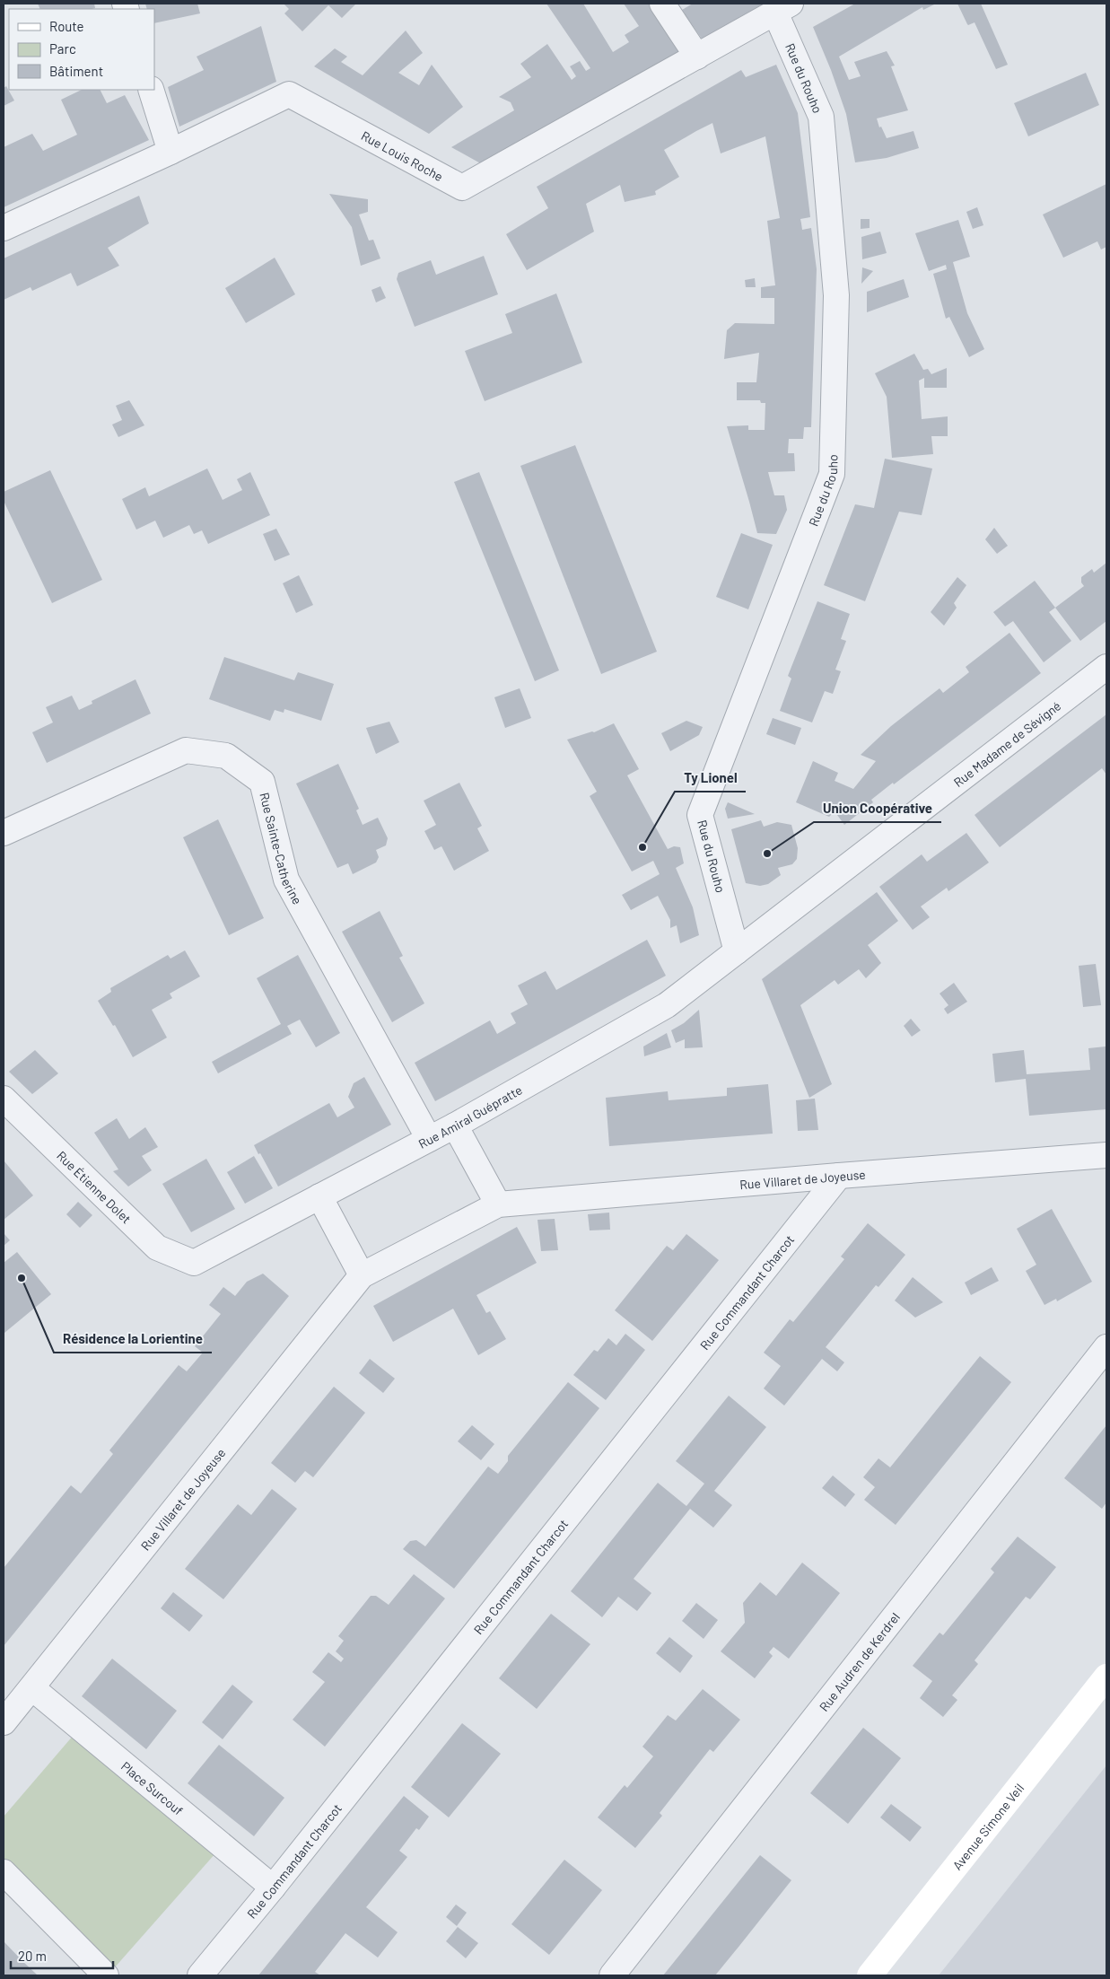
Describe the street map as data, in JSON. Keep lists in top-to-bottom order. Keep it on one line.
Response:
{"streets":{"main road":["Avenue Simone Veil"],"street":["Rue du Rouho","Rue Louis Roche","Rue Madame de Sévigné","Rue Sainte-Catherine","Rue Amiral Guépratte","Rue Villaret de Joyeuse","Rue Étienne Dolet","Rue Commandant Charcot","Rue Audren de Kerdrel","Place Surcouf"]},"crossings":[["Rue du Rouho","Rue Louis Roche"],["Rue du Rouho","Rue Madame de Sévigné"],["Rue du Rouho","Rue Amiral Guépratte"],["Rue Madame de Sévigné","Rue Amiral Guépratte"],["Rue Sainte-Catherine","Rue Amiral Guépratte"],["Rue Amiral Guépratte","Rue Étienne Dolet"],["Rue Villaret de Joyeuse","Rue Commandant Charcot"],["Rue Villaret de Joyeuse","Place Surcouf"],["Rue Commandant Charcot","Place Surcouf"]],"places":["Ty Lionel","Union Coopérative","Résidence la Lorientine"],"legend":["Route","Parc","Bâtiment"],"scale_bar":"20 m"}
